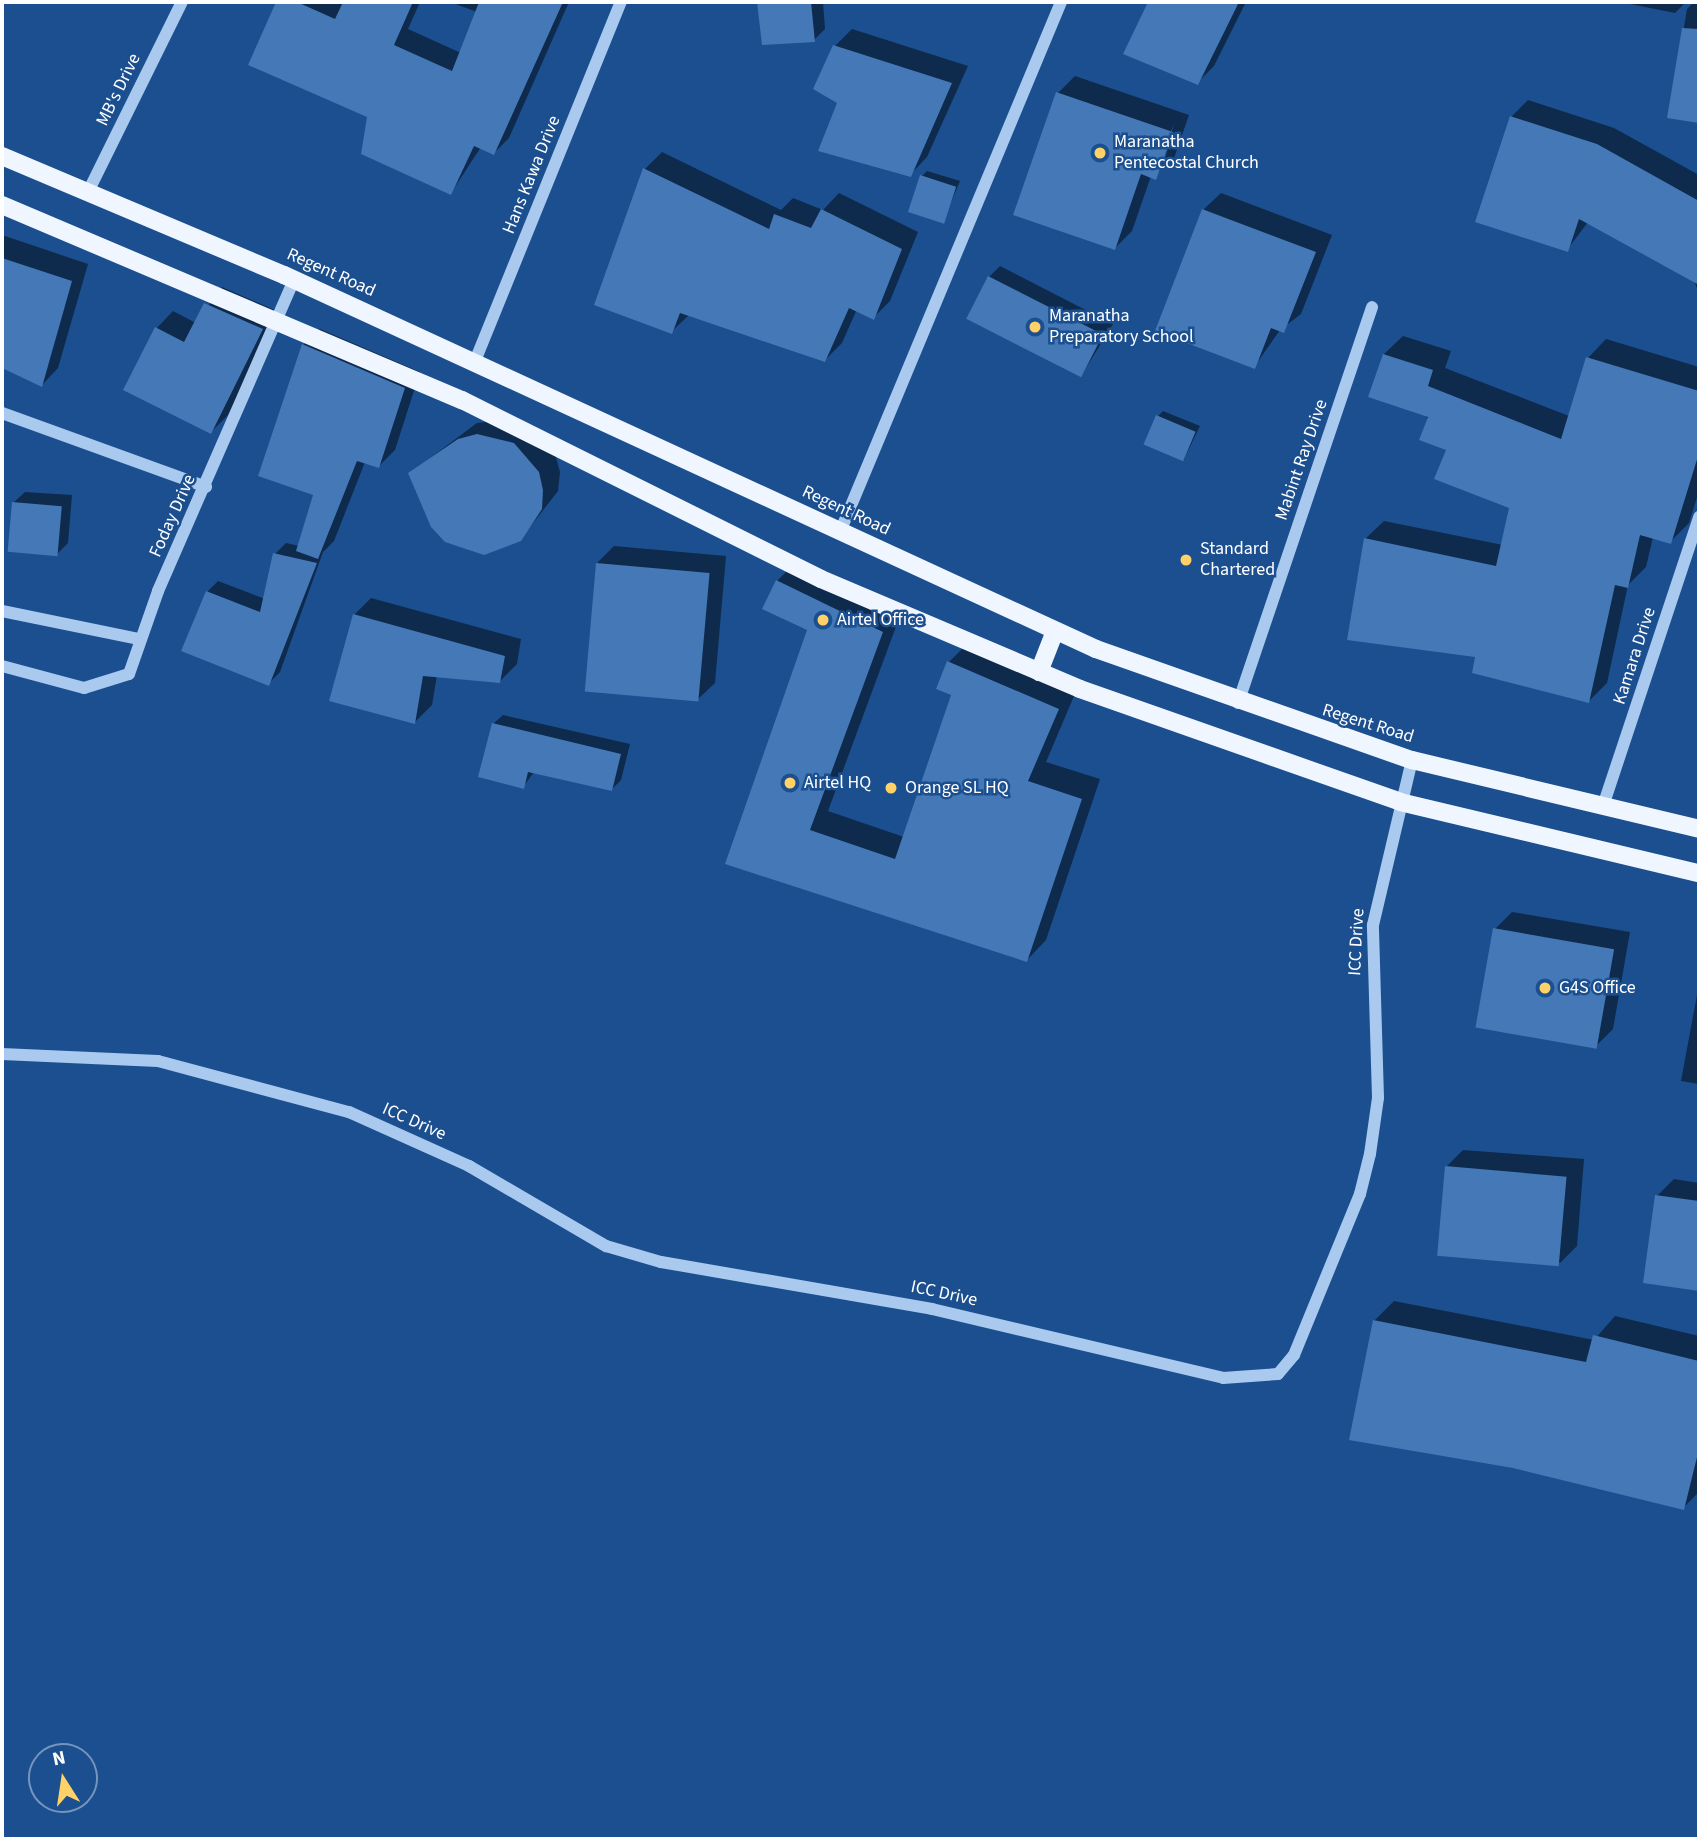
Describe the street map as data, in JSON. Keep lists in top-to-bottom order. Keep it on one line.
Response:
{"streets":{"main road":["Regent Road"],"street":["MB's Drive","Hans Kawa Drive","Mabint Ray Drive","Foday Drive","Kamara Drive","ICC Drive"]},"crossings":[["MB's Drive","Regent Road"],["Hans Kawa Drive","Regent Road"],["Regent Road","Mabint Ray Drive"],["Regent Road","Foday Drive"],["Regent Road","Kamara Drive"],["Regent Road","ICC Drive"]],"places":["Maranatha Pentecostal Church","Maranatha Preparatory School","Standard Chartered","Airtel Office","Airtel HQ","Orange SL HQ","G4S Office"],"north":"top"}
